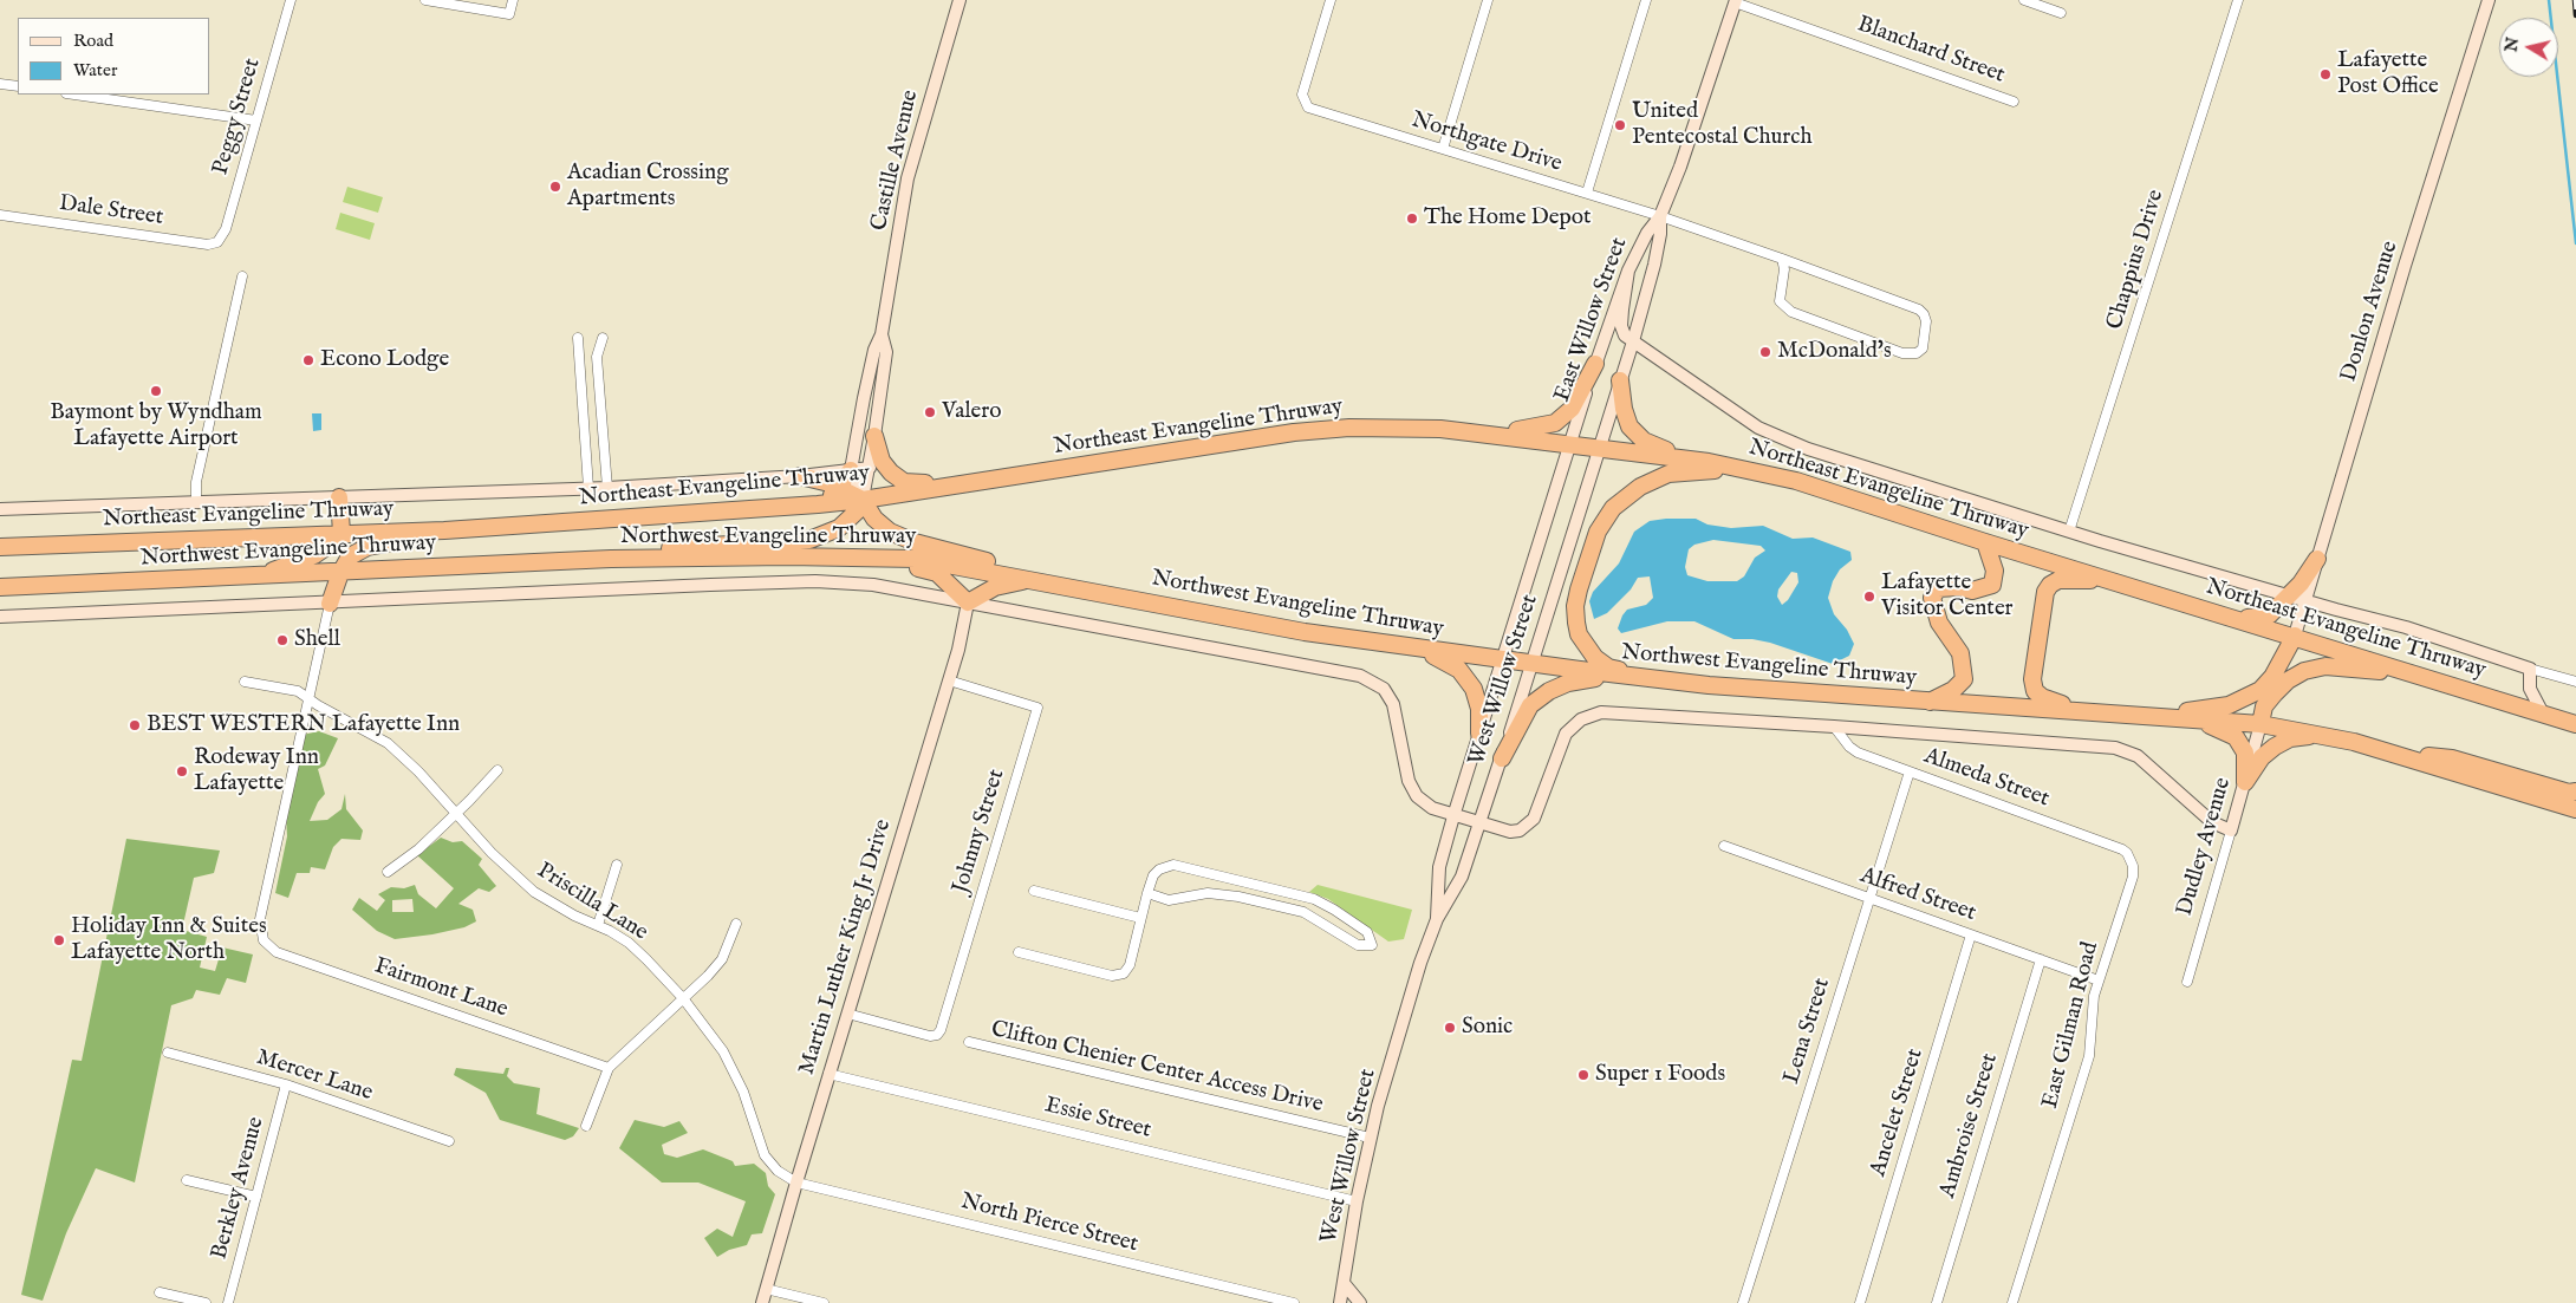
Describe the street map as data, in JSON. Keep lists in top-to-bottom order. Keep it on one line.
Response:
{"streets":{"highway":["Northeast Evangeline Thruway","Northwest Evangeline Thruway"],"street":["Blanchard Street","Peggy Street","Northgate Drive","Castille Avenue","Dale Street","Chappius Drive","Donlon Avenue","East Willow Street","West Willow Street","Almeda Street","Johnny Street","Dudley Avenue","Alfred Street","Priscilla Lane","Martin Luther King Jr Drive","Fairmont Lane","East Gilman Road","Lena Street","Clifton Chenier Center Access Drive","Mercer Lane","Ancelet Street","Essie Street","Ambroise Street","Berkley Avenue","North Pierce Street"]},"crossings":[["Blanchard Street","East Willow Street"],["Peggy Street","Dale Street"],["Northgate Drive","East Willow Street"],["Castille Avenue","Northeast Evangeline Thruway"],["Chappius Drive","Northeast Evangeline Thruway"],["East Willow Street","Northeast Evangeline Thruway"],["East Willow Street","West Willow Street"],["Northeast Evangeline Thruway","West Willow Street"],["Northwest Evangeline Thruway","West Willow Street"],["Northwest Evangeline Thruway","Almeda Street"],["Northwest Evangeline Thruway","Dudley Avenue"],["Northwest Evangeline Thruway","Martin Luther King Jr Drive"],["West Willow Street","Clifton Chenier Center Access Drive"],["West Willow Street","Essie Street"],["Almeda Street","East Gilman Road"],["Almeda Street","Lena Street"],["Johnny Street","Martin Luther King Jr Drive"],["Alfred Street","East Gilman Road"],["Alfred Street","Lena Street"],["Alfred Street","Ancelet Street"],["Alfred Street","Ambroise Street"],["Priscilla Lane","Martin Luther King Jr Drive"],["Priscilla Lane","Fairmont Lane"],["Priscilla Lane","North Pierce Street"],["Martin Luther King Jr Drive","Essie Street"],["Martin Luther King Jr Drive","North Pierce Street"],["Mercer Lane","Berkley Avenue"]],"places":["Lafayette Post Office","United Pentecostal Church","Acadian Crossing Apartments","The Home Depot","McDonald's","Econo Lodge","Baymont by Wyndham Lafayette Airport","Valero","Lafayette Visitor Center","Shell","BEST WESTERN Lafayette Inn","Rodeway Inn Lafayette","Holiday Inn & Suites Lafayette North","Sonic","Super 1 Foods"],"legend":["Road","Water"],"north":"left"}
